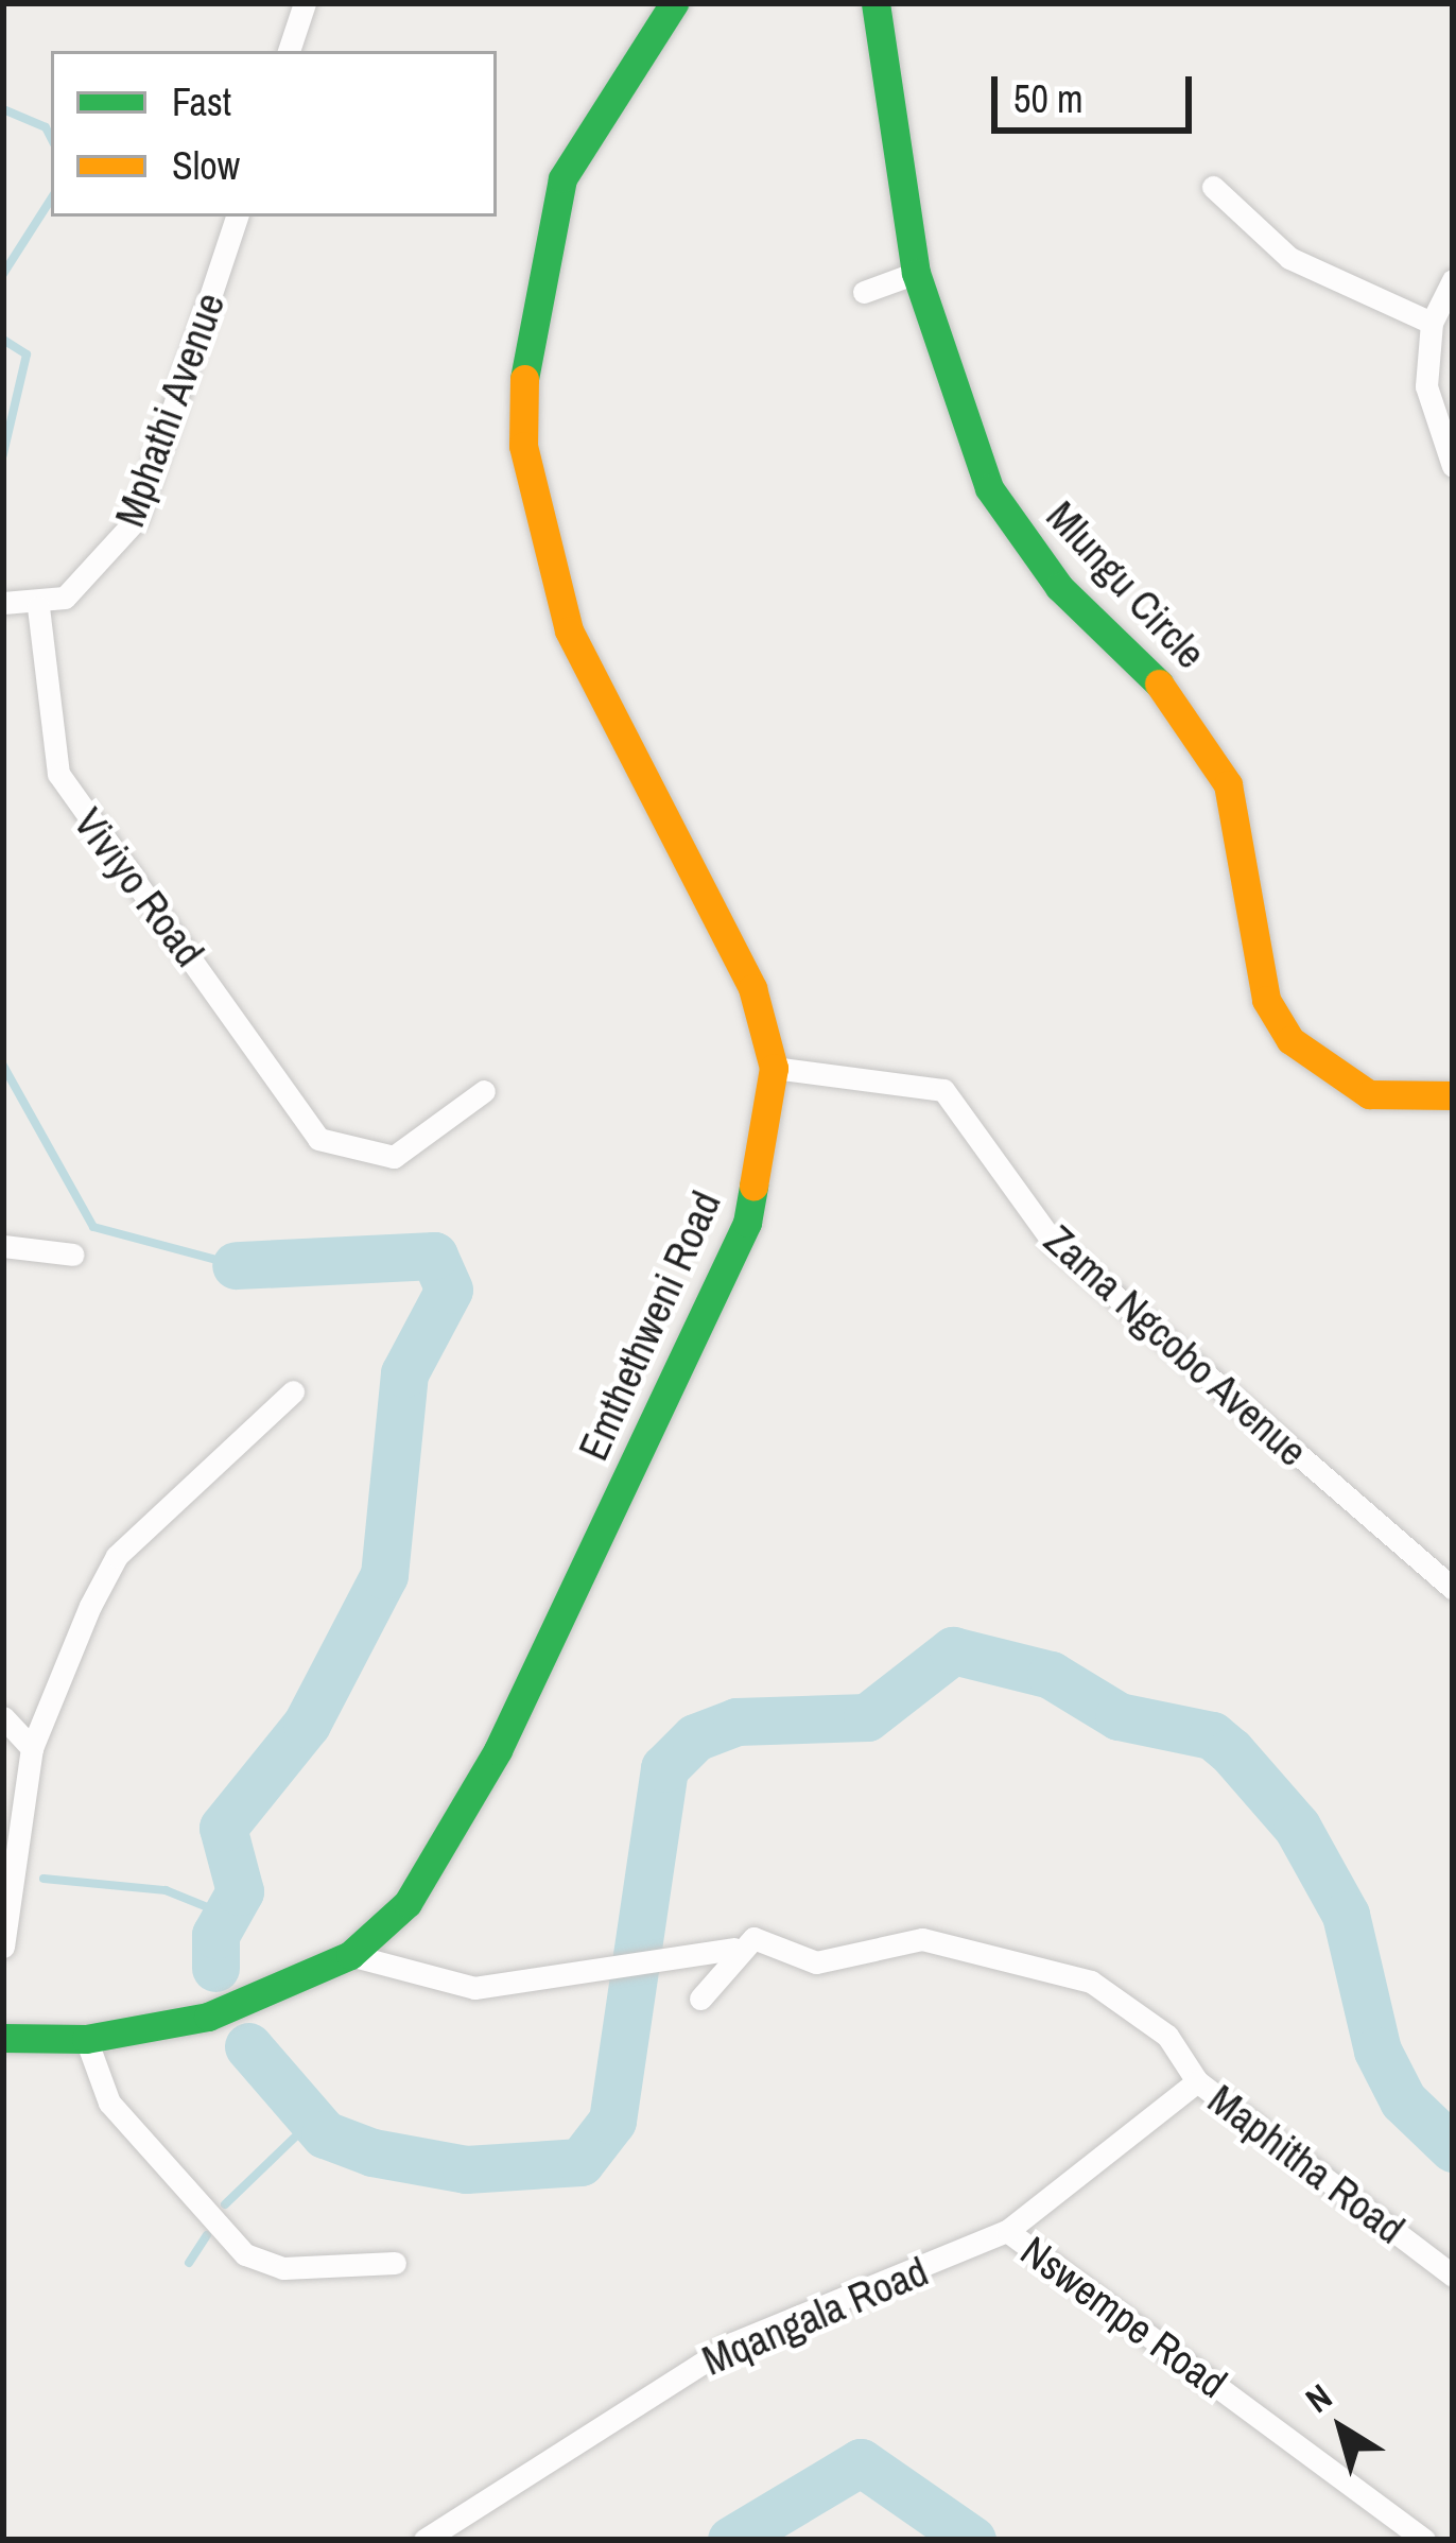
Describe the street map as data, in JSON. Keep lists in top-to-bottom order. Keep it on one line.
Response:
{"streets":{"street":["Mphathi Avenue","Mlungu Circle","Viviyo Road","Emthethweni Road","Zama Ngcobo Avenue","Maphitha Road","Mqangala Road","Nswempe Road"]},"crossings":[["Mphathi Avenue","Viviyo Road"],["Emthethweni Road","Zama Ngcobo Avenue"],["Emthethweni Road","Maphitha Road"],["Maphitha Road","Mqangala Road"],["Mqangala Road","Nswempe Road"]],"legend":["Fast","Slow"],"scale_bar":"50 m","north":"top left"}
